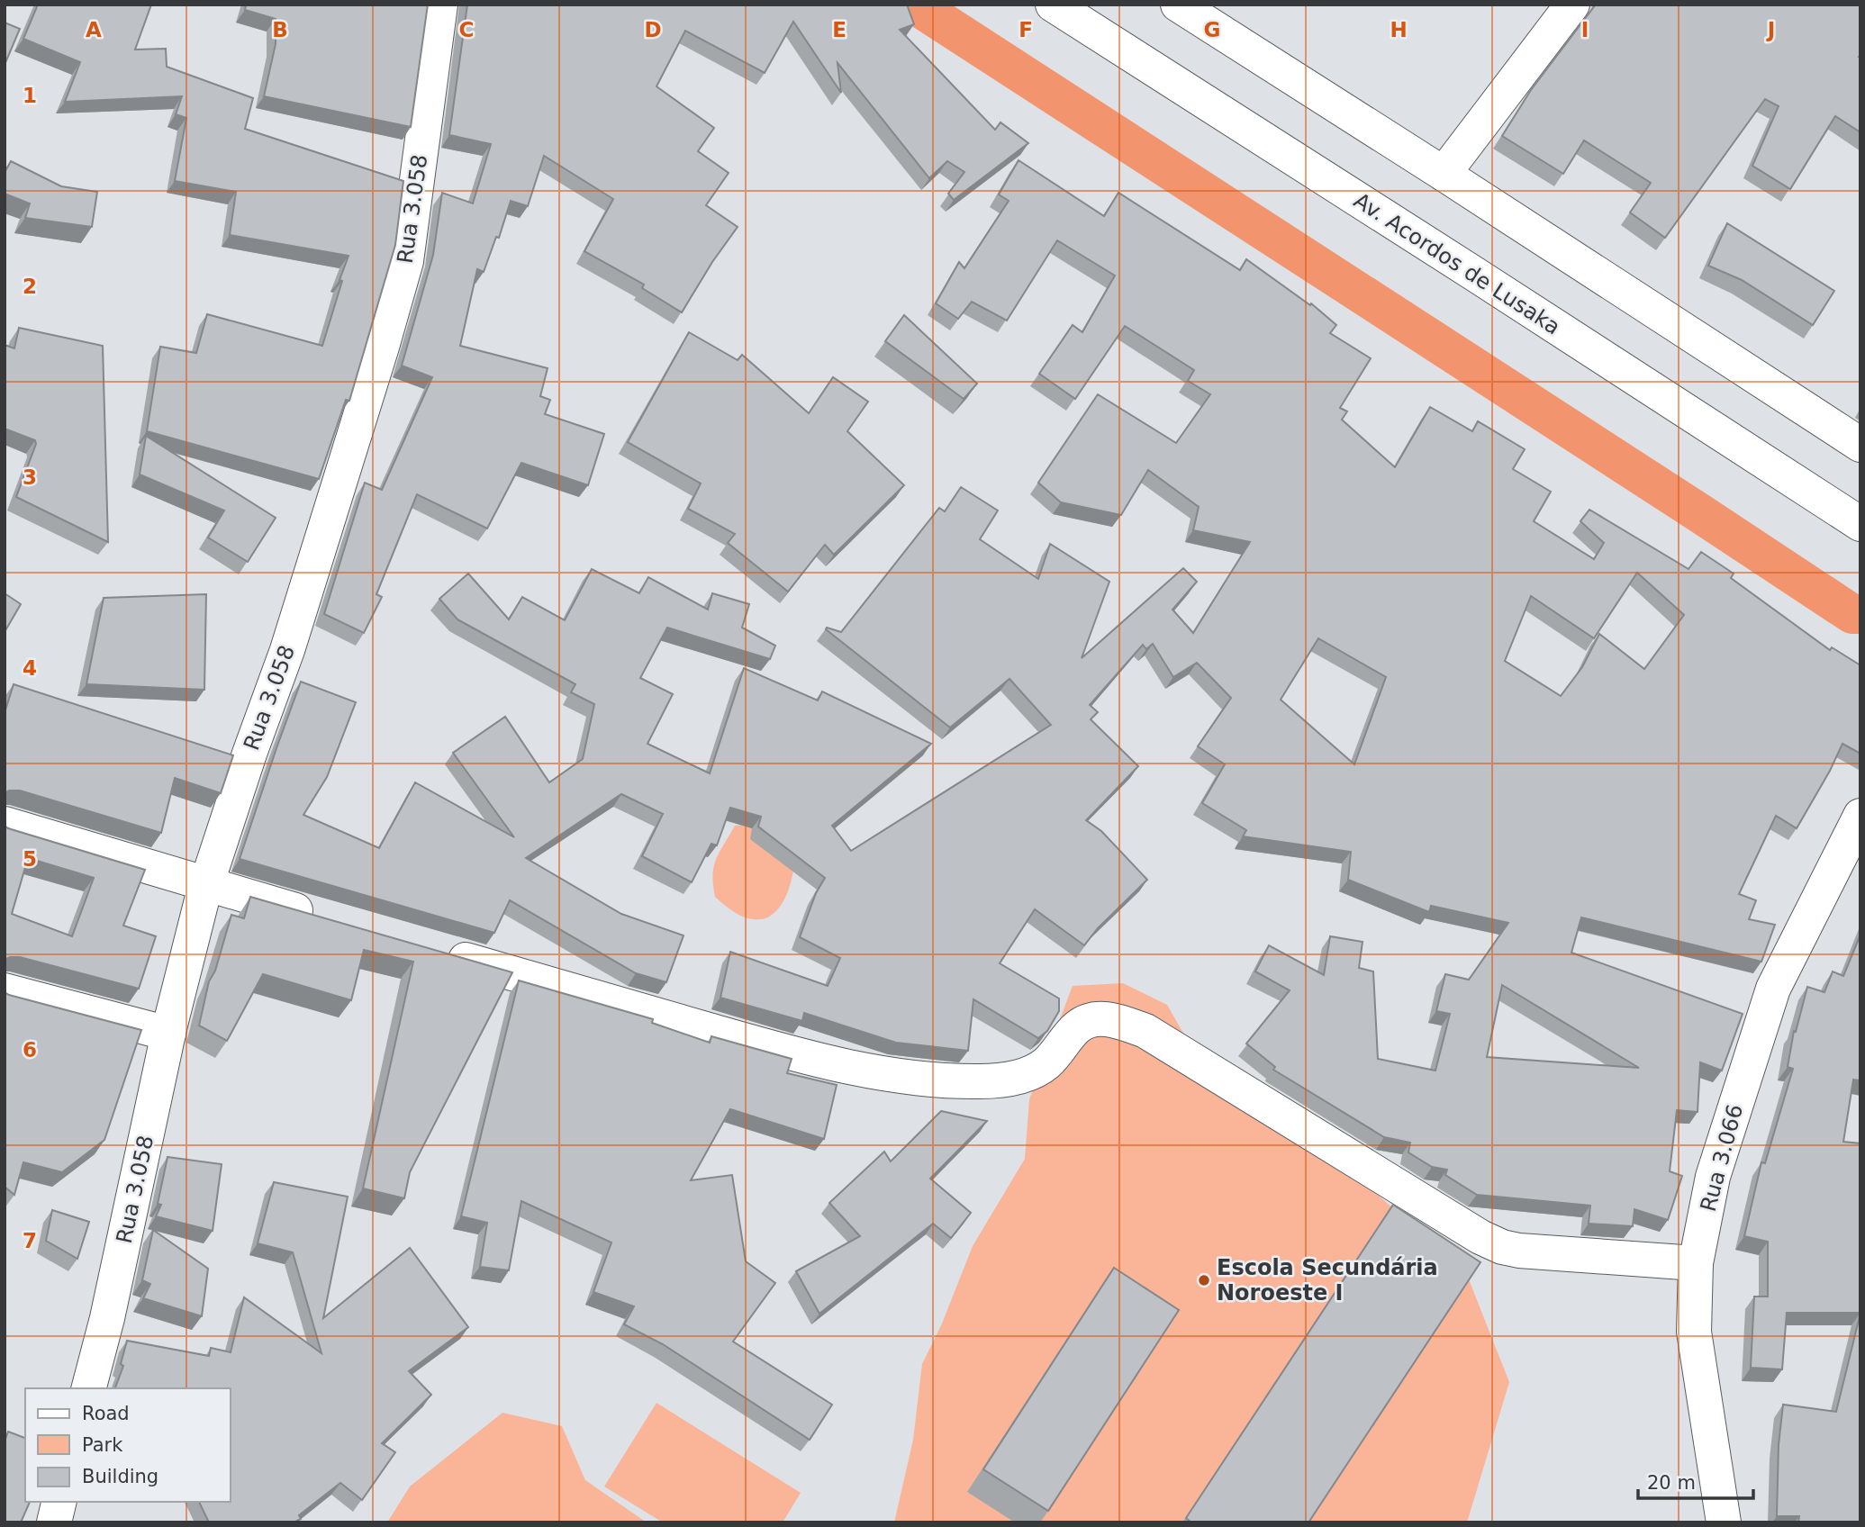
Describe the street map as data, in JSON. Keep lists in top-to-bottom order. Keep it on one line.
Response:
{"streets":{"street":["Rua 3.058","Av. Acordos de Lusaka","Rua 3.066"]},"places":["Escola Secundária Noroeste I"],"legend":["Road","Park","Building"],"scale_bar":"20 m","grid":{"columns":["A","B","C","D","E","F","G","H","I","J"],"rows":["1","2","3","4","5","6","7"]}}
